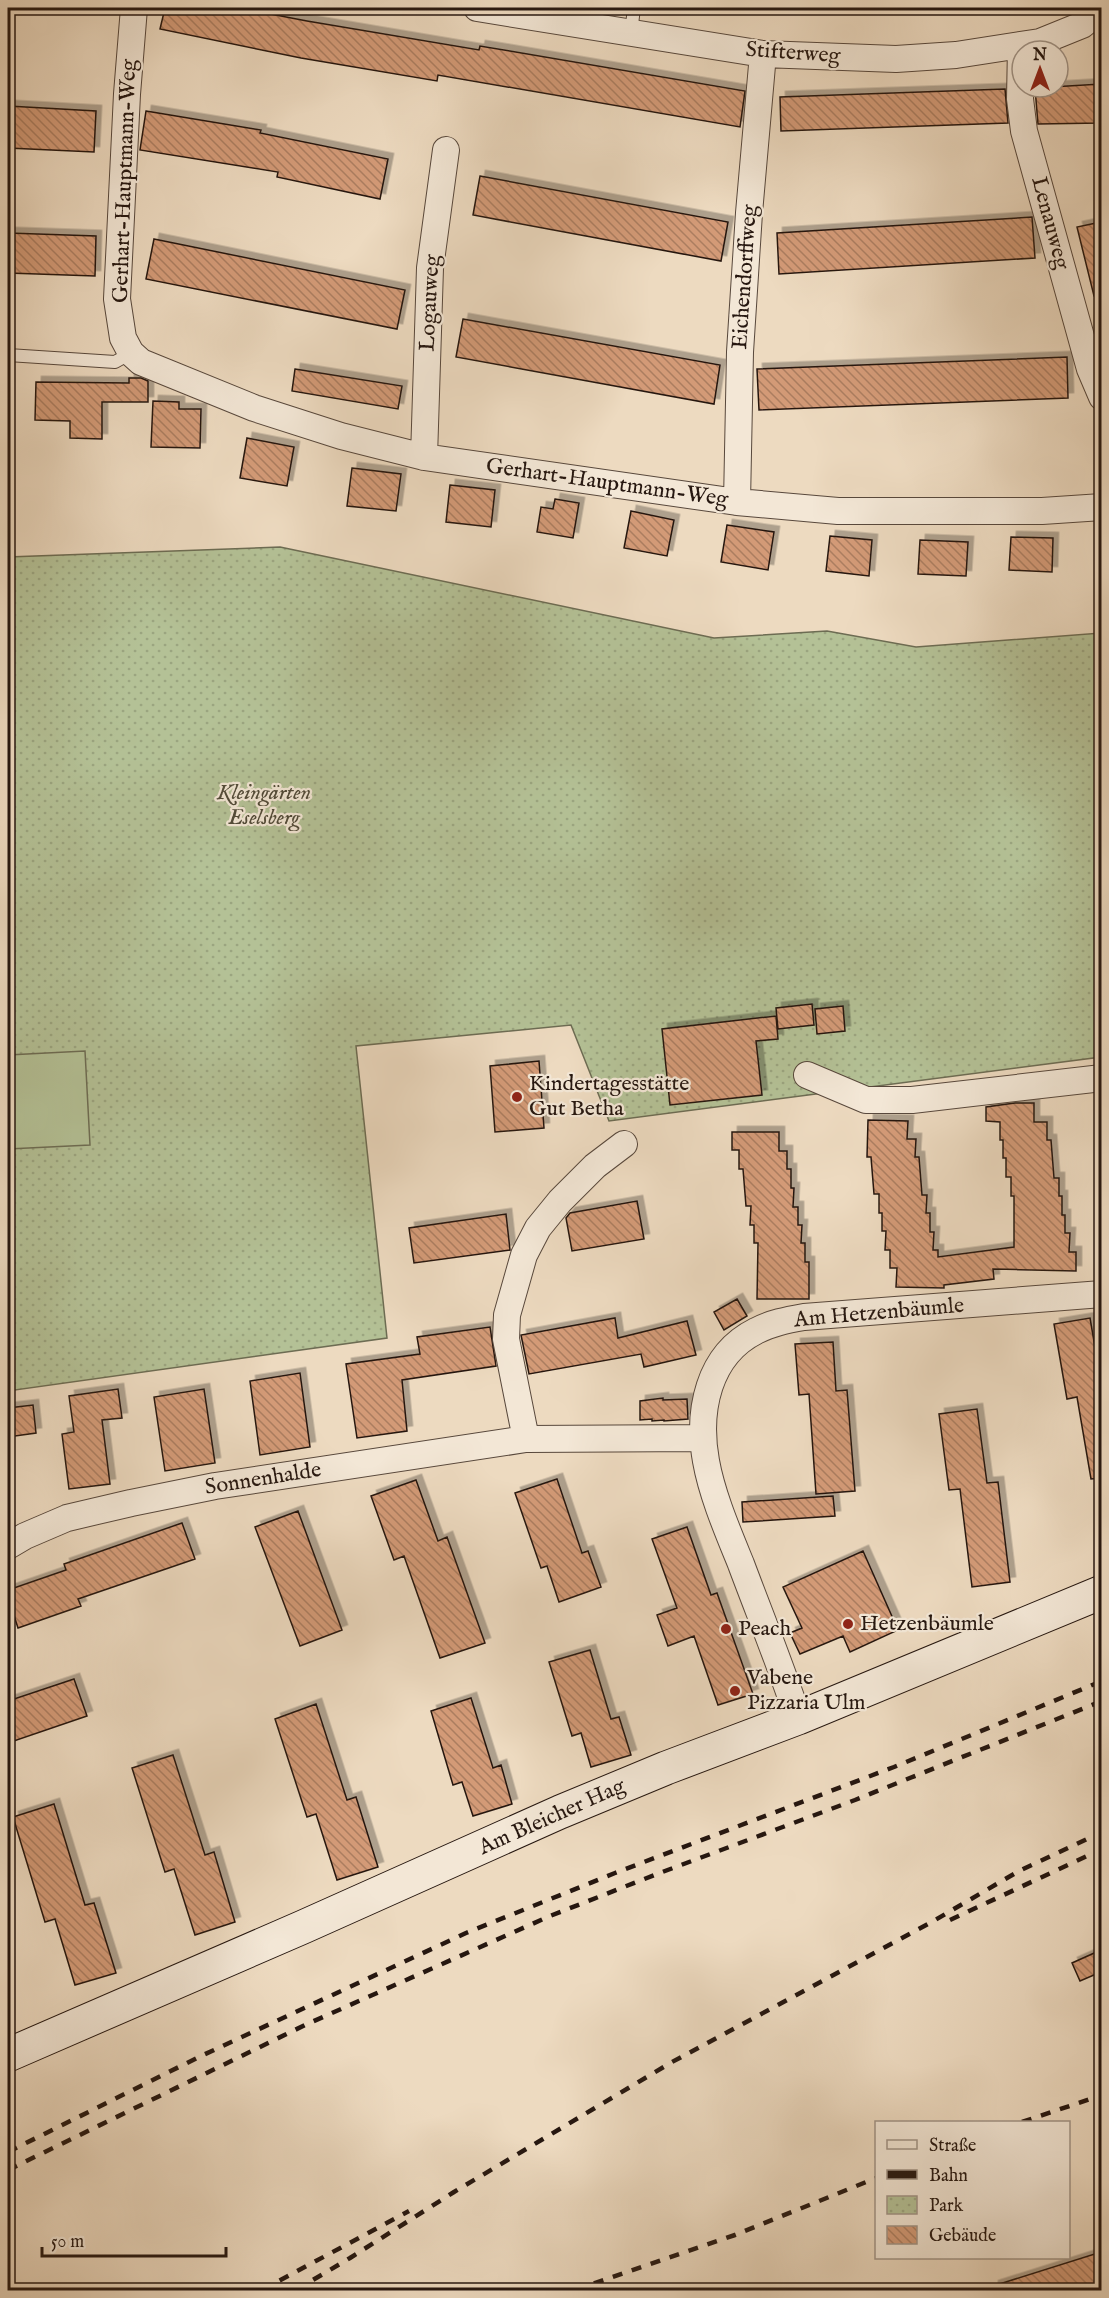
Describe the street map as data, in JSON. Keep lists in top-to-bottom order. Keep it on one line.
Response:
{"streets":{"street":["Stifterweg","Gerhart-Hauptmann-Weg","Lenauweg","Eichendorffweg","Logauweg","Am Hetzenbäumle","Sonnenhalde","Am Bleicher Hag"]},"crossings":[["Stifterweg","Eichendorffweg"],["Gerhart-Hauptmann-Weg","Eichendorffweg"],["Gerhart-Hauptmann-Weg","Logauweg"],["Am Hetzenbäumle","Sonnenhalde"],["Am Hetzenbäumle","Am Bleicher Hag"]],"parks":["Kleingärten Eselsberg"],"places":["Kindertagesstätte Gut Betha","Hetzenbäumle","Peach","Vabene Pizzaria Ulm"],"legend":["Straße","Bahn","Park","Gebäude"],"scale_bar":"50 m","north":"top"}
